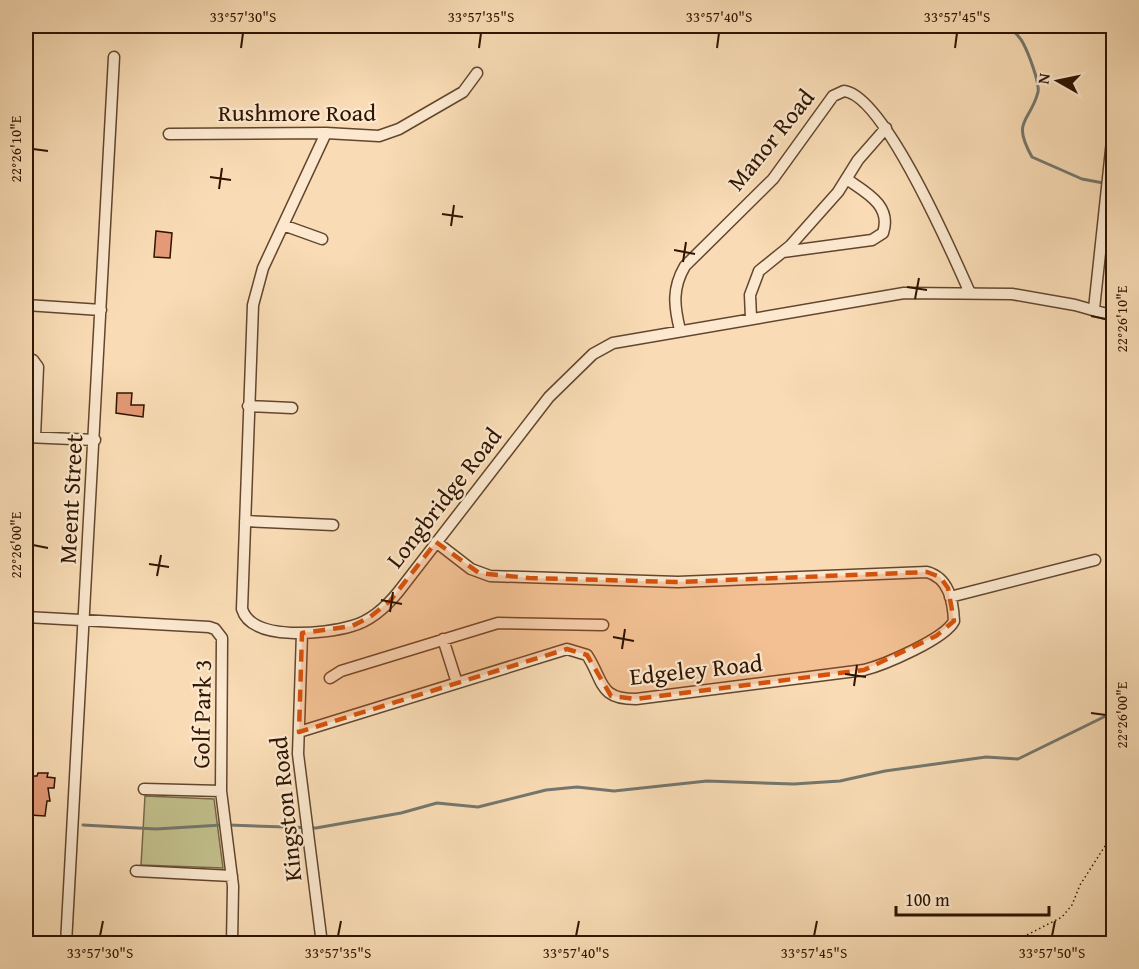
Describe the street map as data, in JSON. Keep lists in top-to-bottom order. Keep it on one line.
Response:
{"streets":{"street":["Rushmore Road","Manor Road","Longbridge Road","Meent Street","Edgeley Road","Golf Park 3","Kingston Road"]},"crossings":[["Rushmore Road","Longbridge Road"],["Manor Road","Longbridge Road"],["Longbridge Road","Kingston Road"],["Meent Street","Golf Park 3"],["Edgeley Road","Kingston Road"]],"scale_bar":"100 m","north":"left","coordinates":["33°57'30\"S","33°57'35\"S","33°57'40\"S","33°57'45\"S","22°26'10\"E","22°26'00\"E","33°57'50\"S"]}
